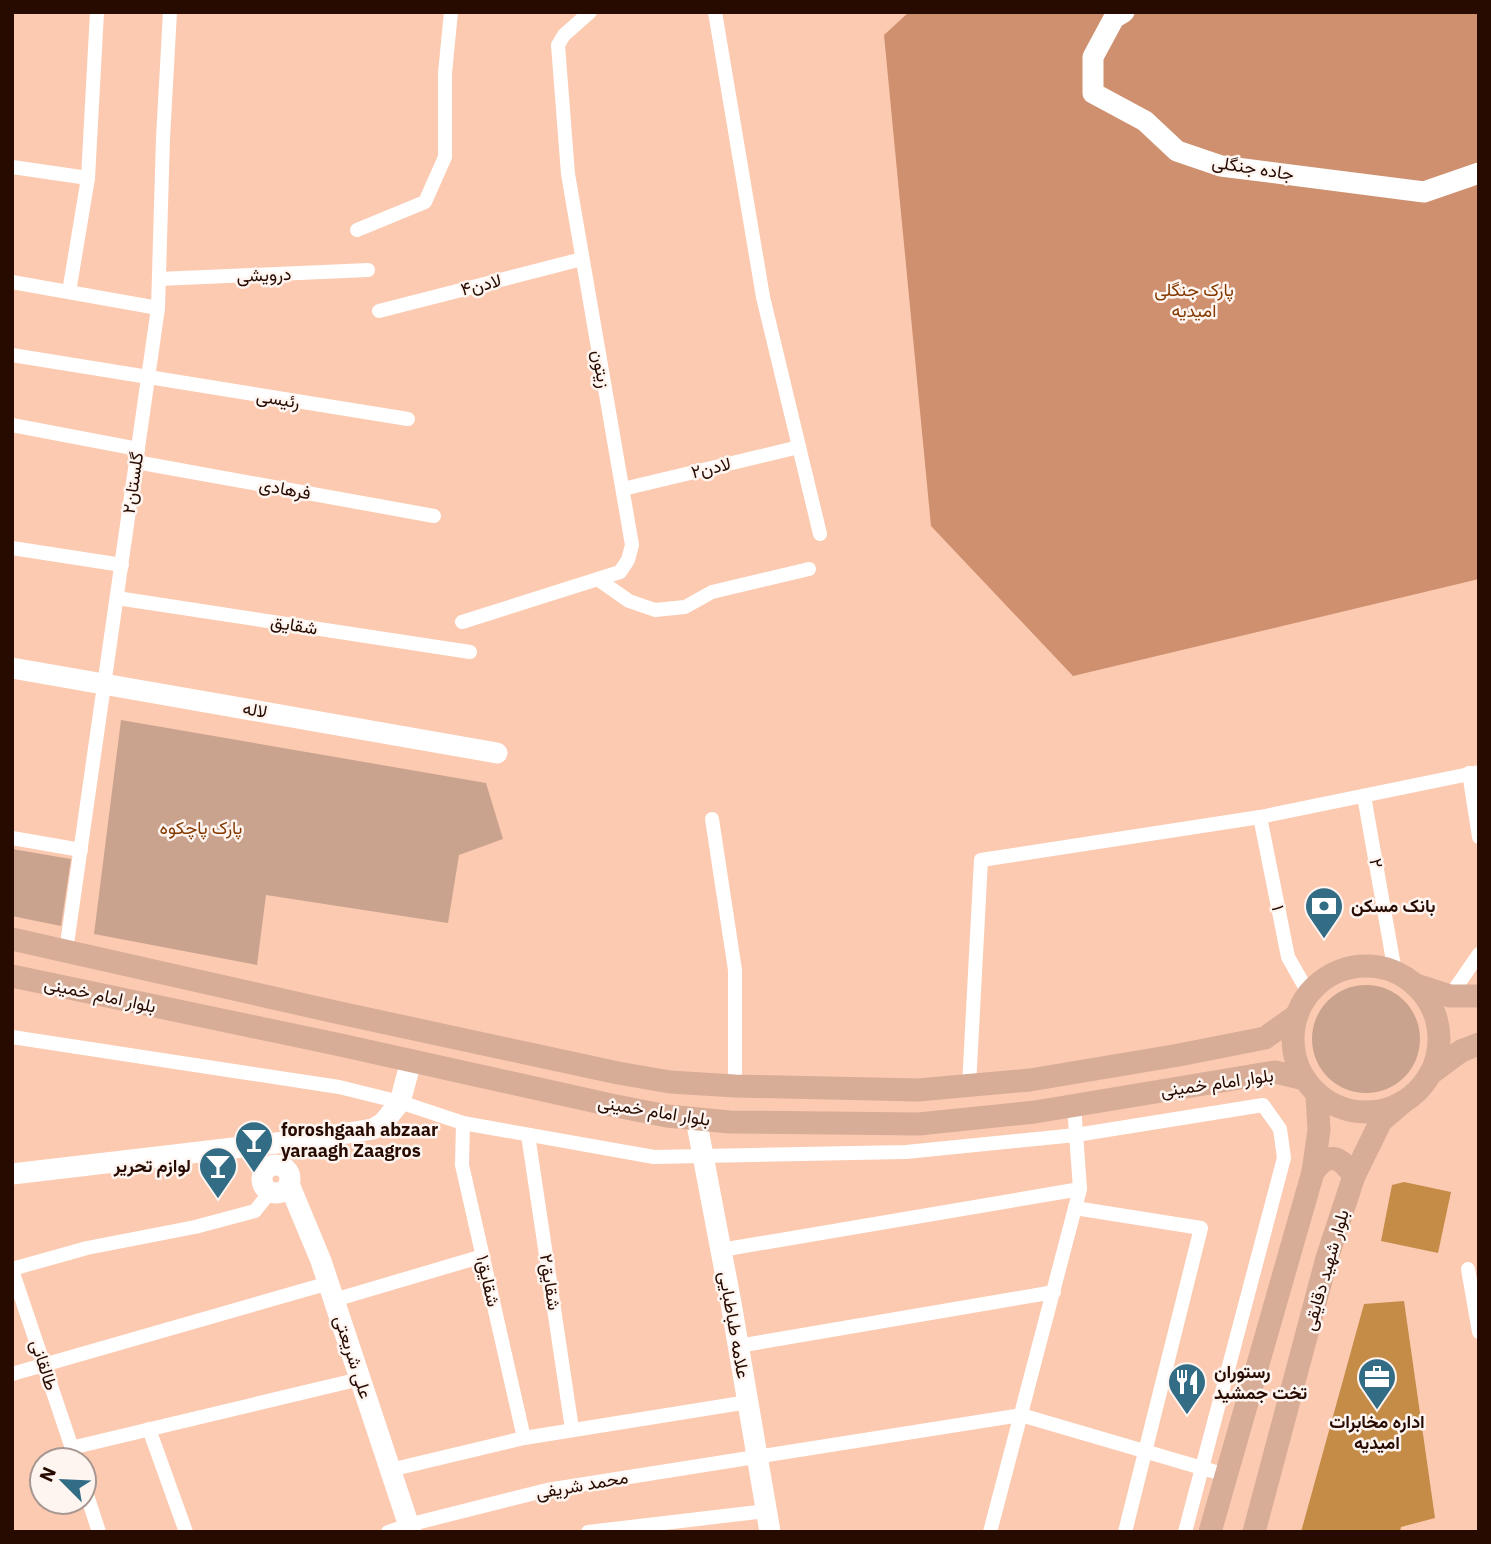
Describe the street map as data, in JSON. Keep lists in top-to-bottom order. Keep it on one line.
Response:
{"streets":{"main road":["بلوار امام خمینی","بلوار شهید دقایقی"],"street":["جاده جنگلی","درویشی","لادن۴","زیتون","رئیسی","لادن۲","گلستان۲","فرهادی","شقایق","لاله","۲","۱","شقایق۱","شقایق۲","علامه طباطبایی","علی شریعتی","طالقانی","محمد شریفی"]},"crossings":[["درویشی","گلستان۲"],["لادن۴","زیتون"],["زیتون","لادن۲"],["رئیسی","گلستان۲"],["گلستان۲","فرهادی"],["گلستان۲","شقایق"],["گلستان۲","لاله"],["گلستان۲","بلوار امام خمینی"],["۲","۱"],["۲","بلوار امام خمینی"],["۲","بلوار شهید دقایقی"],["۱","بلوار امام خمینی"],["۱","بلوار شهید دقایقی"],["بلوار امام خمینی","بلوار شهید دقایقی"],["بلوار امام خمینی","علامه طباطبایی"],["علامه طباطبایی","محمد شریفی"],["علی شریعتی","محمد شریفی"]],"parks":["پارک جنگلی امیدیه","پارک پاچکوه"],"places":{"bank":["بانک مسکن"],"bar":["foroshgaah abzaar yaraagh Zaagros","لوازم تحریر"],"office":["اداره مخابرات امیدیه"],"restaurant":["رستوران تخت جمشید"]},"north":"top left"}
